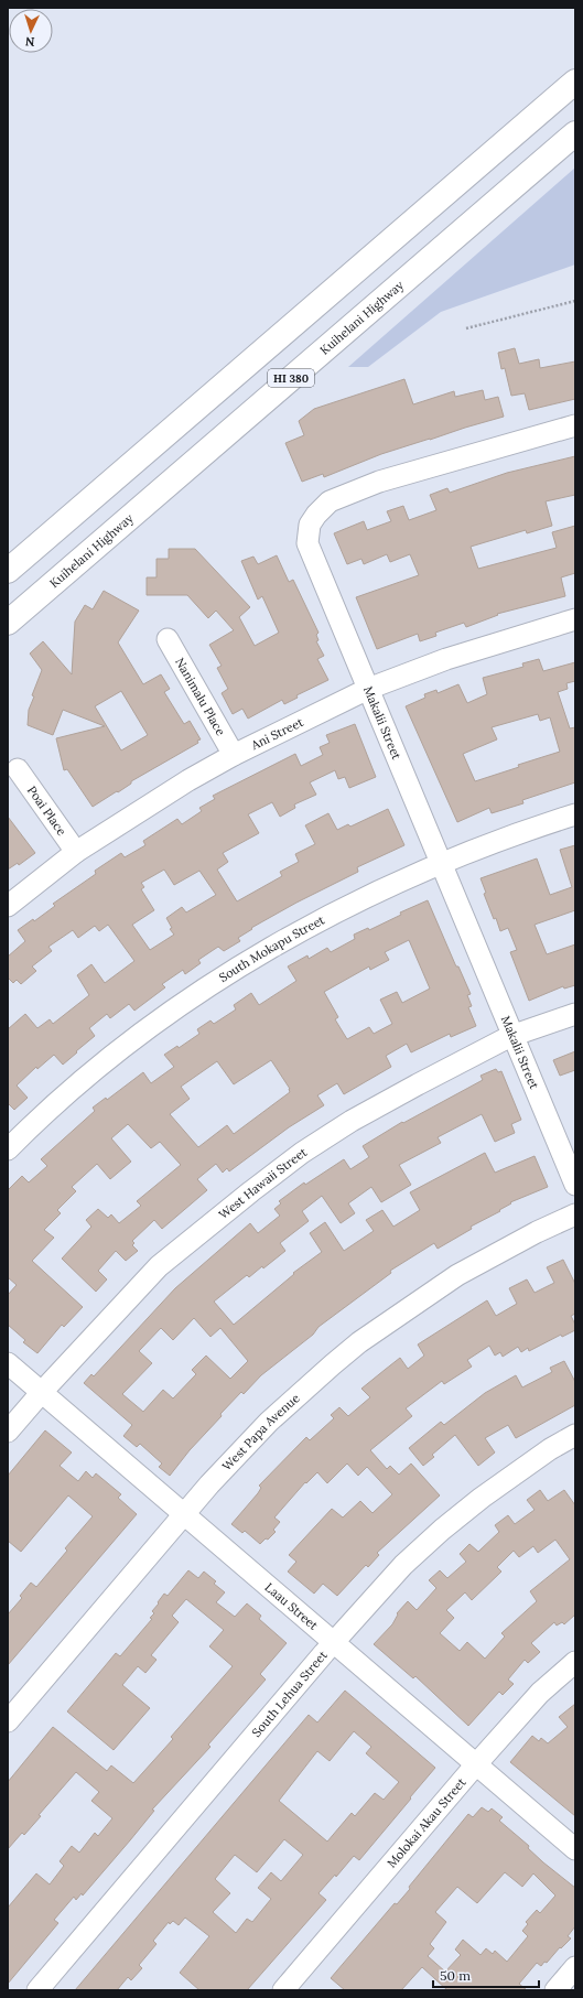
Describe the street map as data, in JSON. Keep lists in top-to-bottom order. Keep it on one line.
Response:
{"streets":{"main road":["Kuihelani Highway","HI 380"],"street":["Nanimalu Place","Makalii Street","Ani Street","Poai Place","South Mokapu Street","West Hawaii Street","West Papa Avenue","Laau Street","South Lehua Street","Molokai Akau Street"]},"crossings":[["Nanimalu Place","Ani Street"],["Makalii Street","Ani Street"],["Makalii Street","South Mokapu Street"],["Makalii Street","West Hawaii Street"],["Ani Street","Poai Place"],["West Hawaii Street","Laau Street"],["West Papa Avenue","Laau Street"],["Laau Street","South Lehua Street"],["Laau Street","Molokai Akau Street"]],"scale_bar":"50 m","north":"bottom"}
